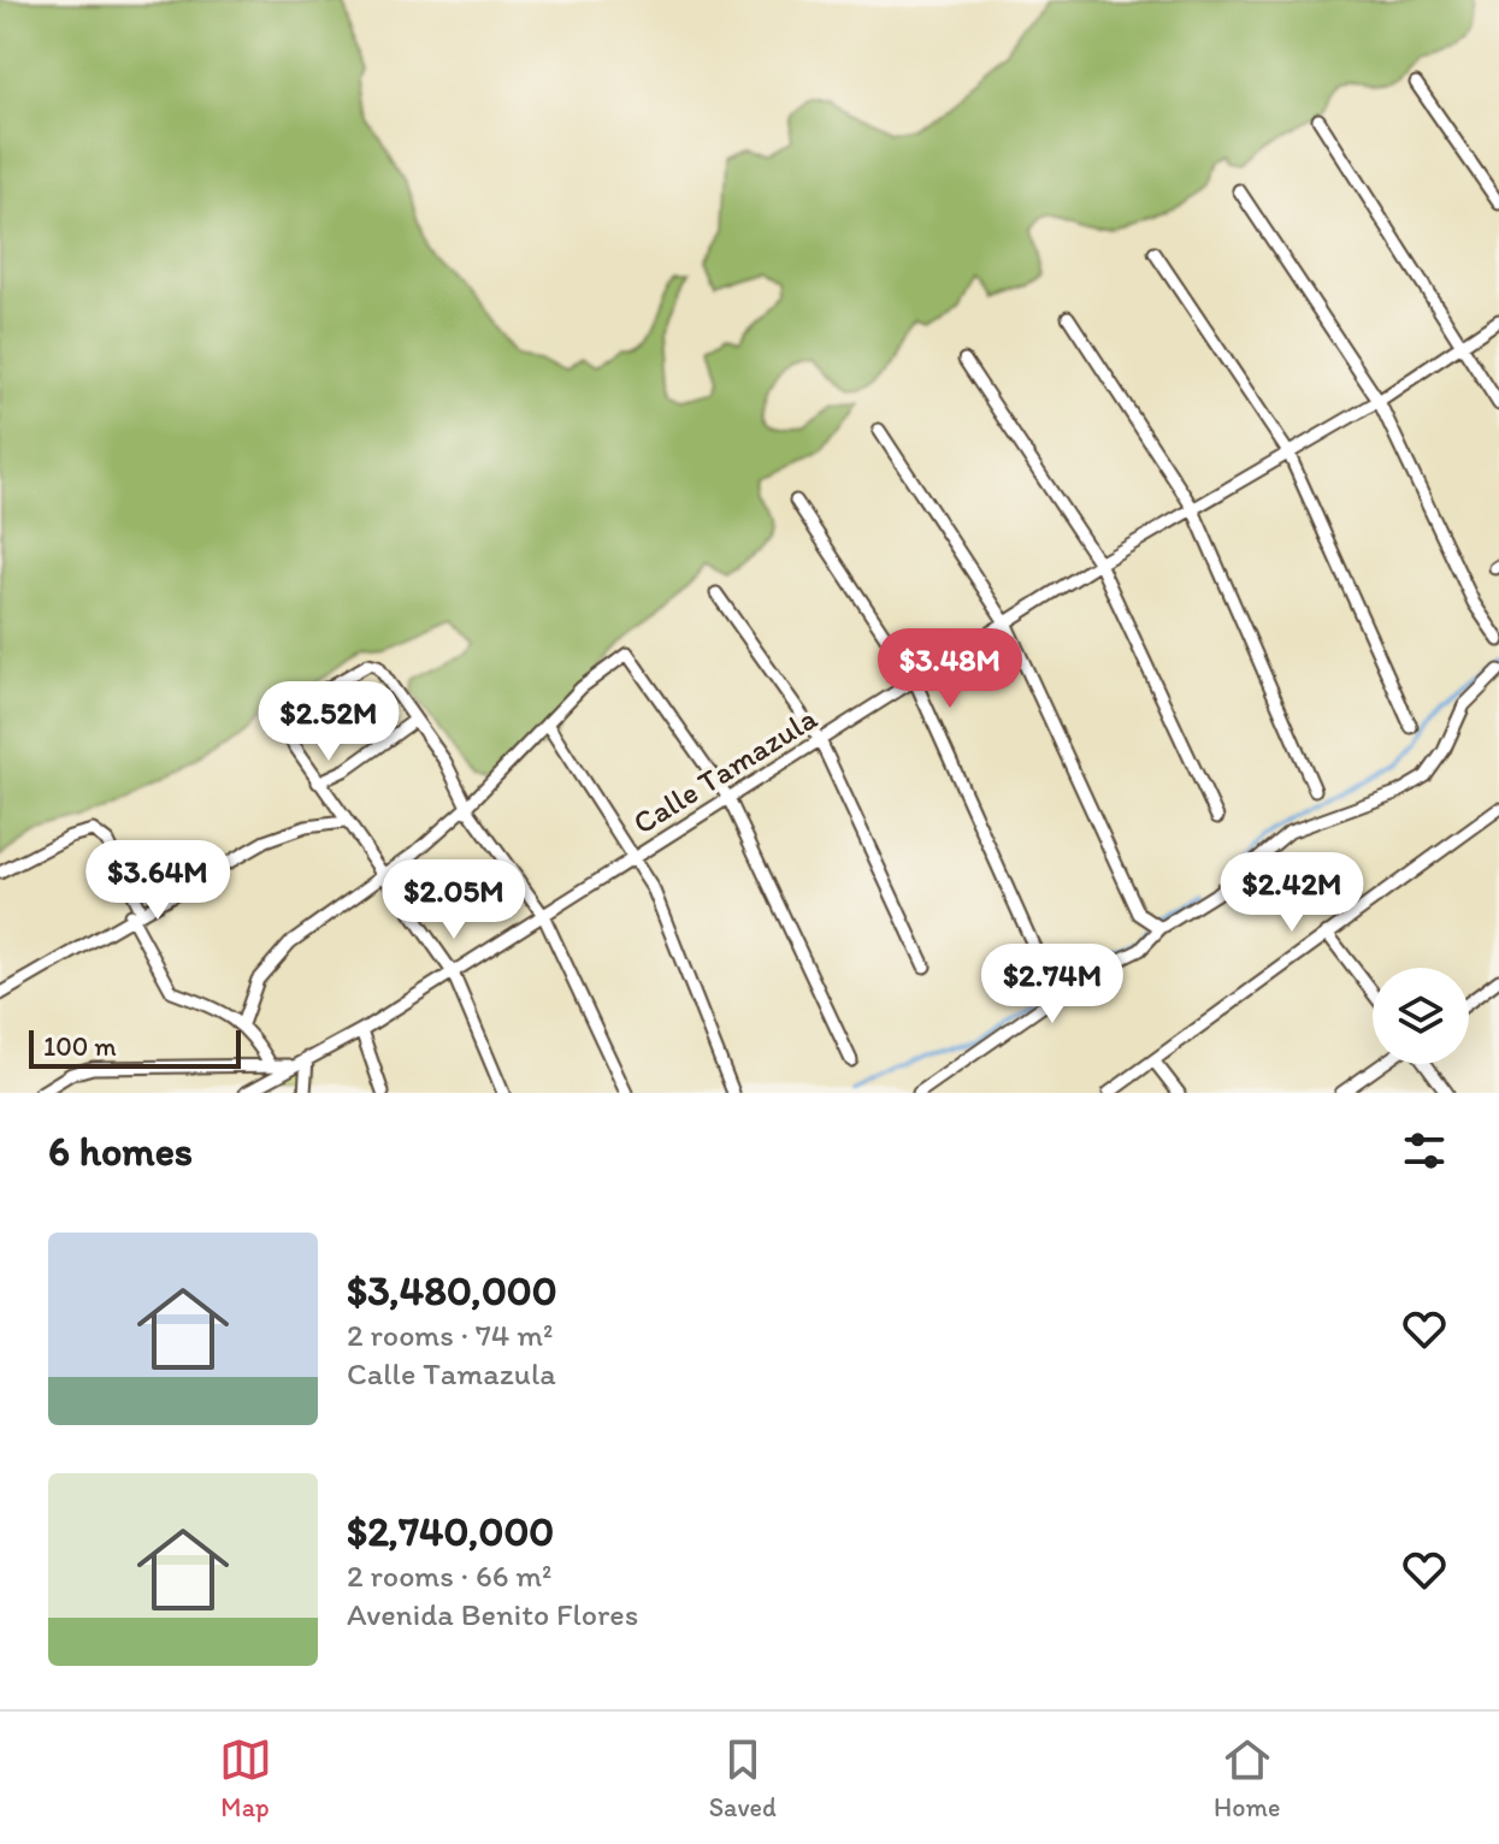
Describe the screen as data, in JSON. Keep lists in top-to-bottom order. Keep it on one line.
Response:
{"streets":{"street":["Calle Tamazula"]},"scale_bar":"100 m","page":{"price":["$3.48M","$2.52M","$3.64M","$2.42M","$2.05M","$2.74M"],"scale":"100 m","heading":"6 homes","list":[{"name":"$3,480,000","note":"2 rooms · 74 m² · Calle Tamazula"},{"name":"$2,740,000","note":"2 rooms · 66 m² · Avenida Benito Flores"}],"tabs":["Map","Saved","Home"]}}
